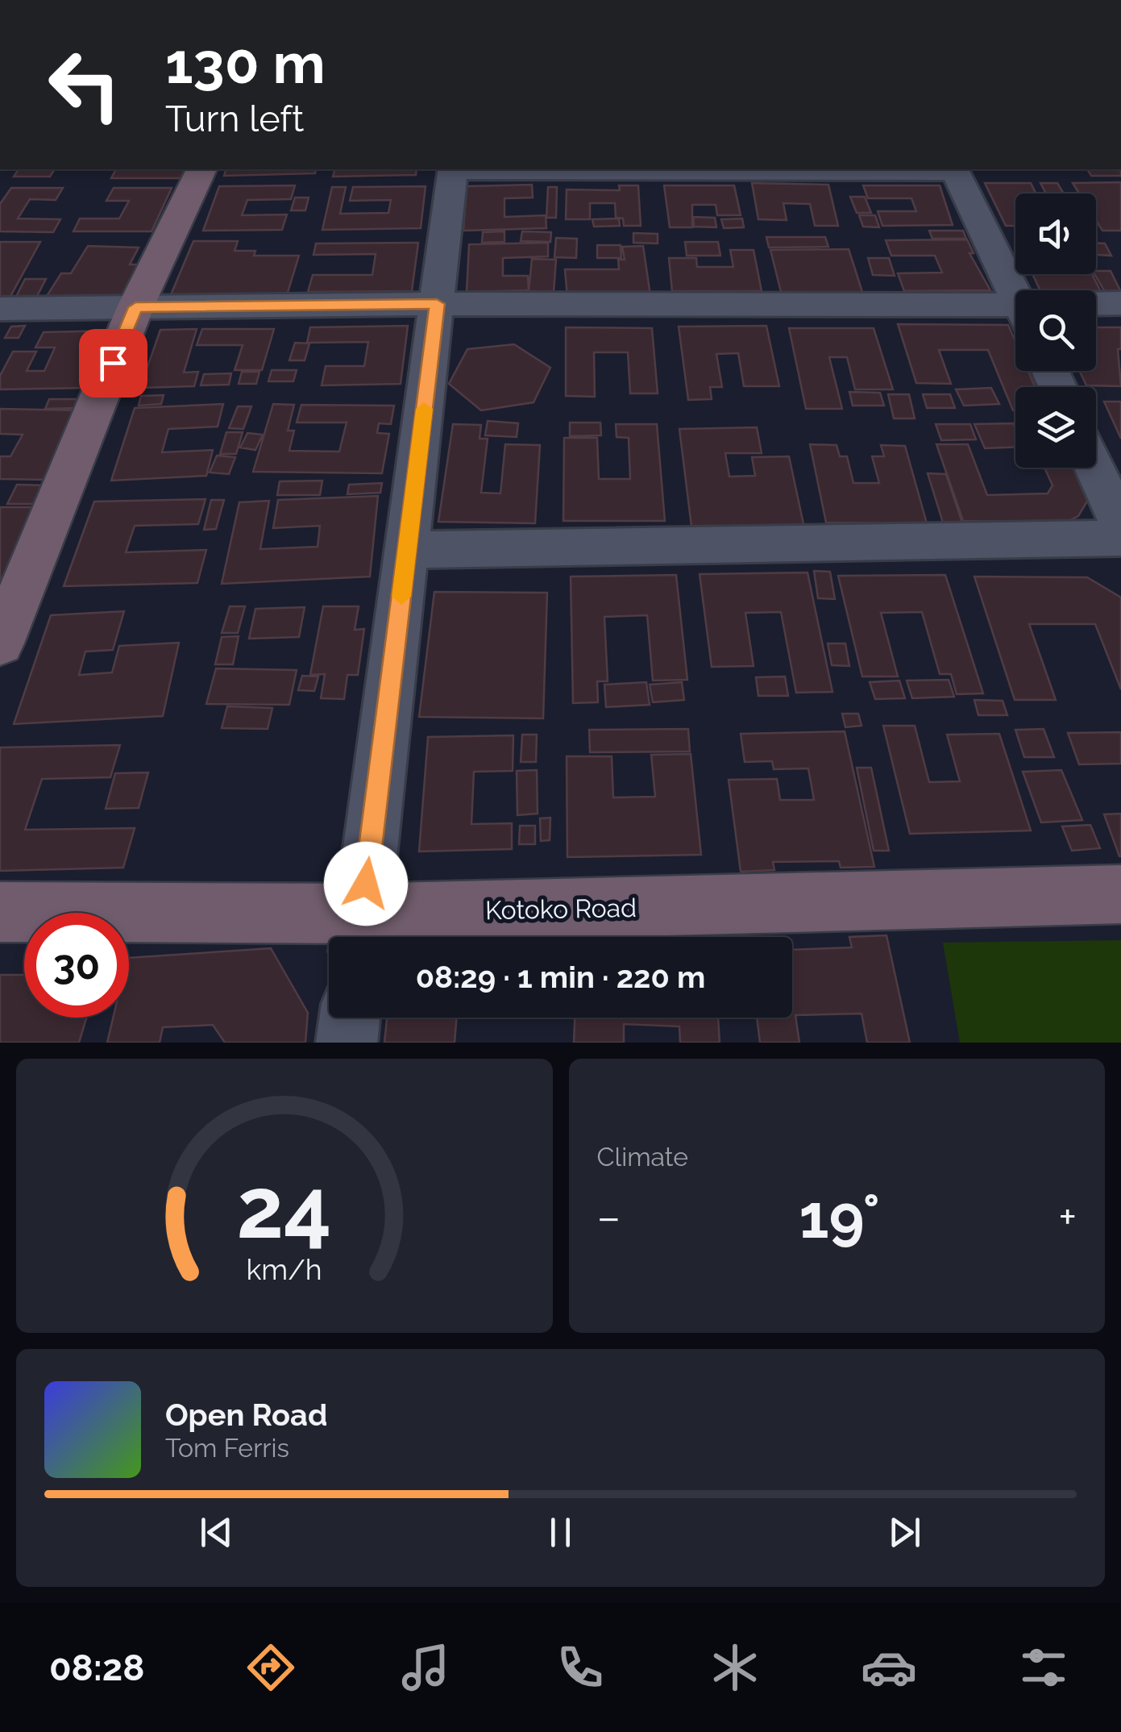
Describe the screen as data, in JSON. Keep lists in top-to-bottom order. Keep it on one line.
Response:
{"streets":{"street":["Kotoko Road"]},"page":{"turn":["130 m","Turn left"],"limit":"30","trip":"08:29 · 1 min · 220 m","tile":"Climate","heat":["−","19°","+"],"song":["Open Road","Tom Ferris"],"tabs":"08:28","gauge":["24","km/h"]}}
